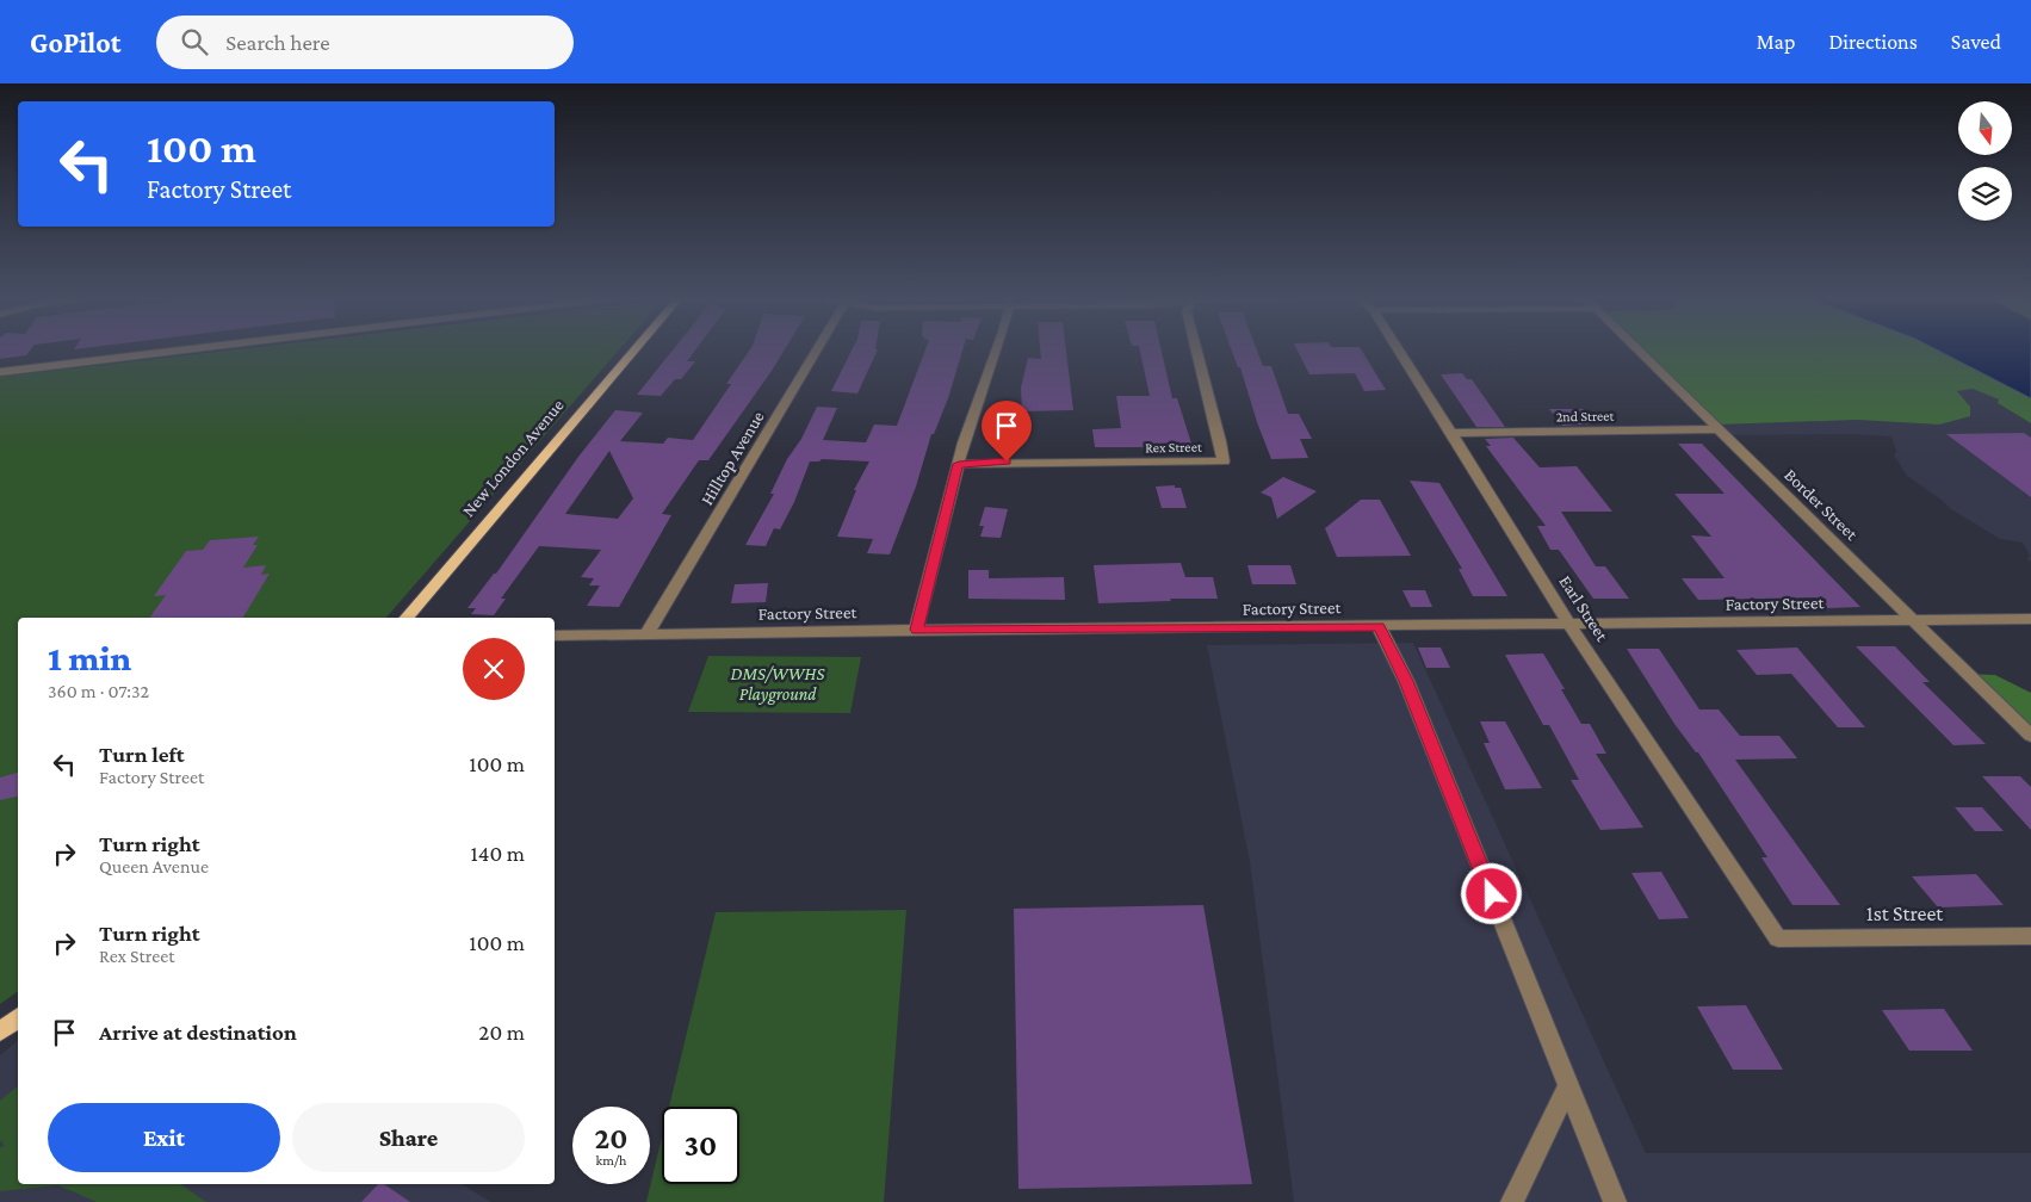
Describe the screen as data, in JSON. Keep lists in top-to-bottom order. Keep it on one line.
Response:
{"streets":{"main road":["New London Avenue"],"street":["2nd Street","Rex Street","Hilltop Avenue","Border Street","Factory Street","Earl Street","1st Street"]},"crossings":[["2nd Street","Border Street"],["2nd Street","Earl Street"],["Hilltop Avenue","Factory Street"],["Border Street","Factory Street"],["Factory Street","Earl Street"],["Earl Street","1st Street"]],"parks":["DMS/WWHS Playground"],"north":"bottom","page":{"header":"GoPilot","search":"Search here","nav":["Map","Directions","Saved"],"turn":["100 m","Factory Street"],"heading":["1 min","360 m · 07:32"],"list":[{"name":"Turn left","note":"Factory Street","value":"100 m"},{"name":"Turn right","note":"Queen Avenue","value":"140 m"},{"name":"Turn right","note":"Rex Street","value":"100 m"},{"name":"Arrive at destination","value":"20 m"}],"buttons":["Exit","Share"],"speed":"20 km/h","limit":"30"}}
